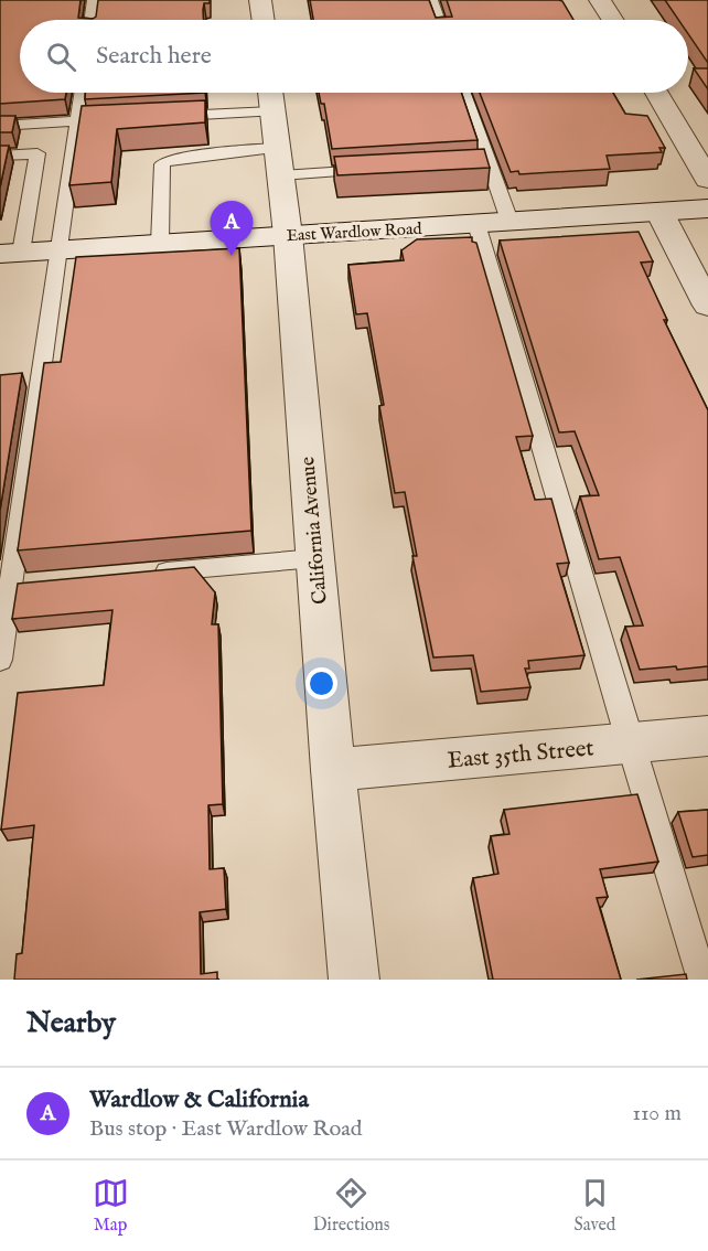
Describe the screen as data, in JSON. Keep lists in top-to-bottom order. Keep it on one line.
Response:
{"streets":{"street":["East Wardlow Road","California Avenue","East 35th Street"]},"crossings":[["East Wardlow Road","California Avenue"],["California Avenue","East 35th Street"]],"page":{"search":"Search here","pins":"A","heading":"Nearby","list":[{"mark":"A","name":"Wardlow & California","note":"Bus stop · East Wardlow Road","value":"110 m"}],"nav":["Map","Directions","Saved"]}}
